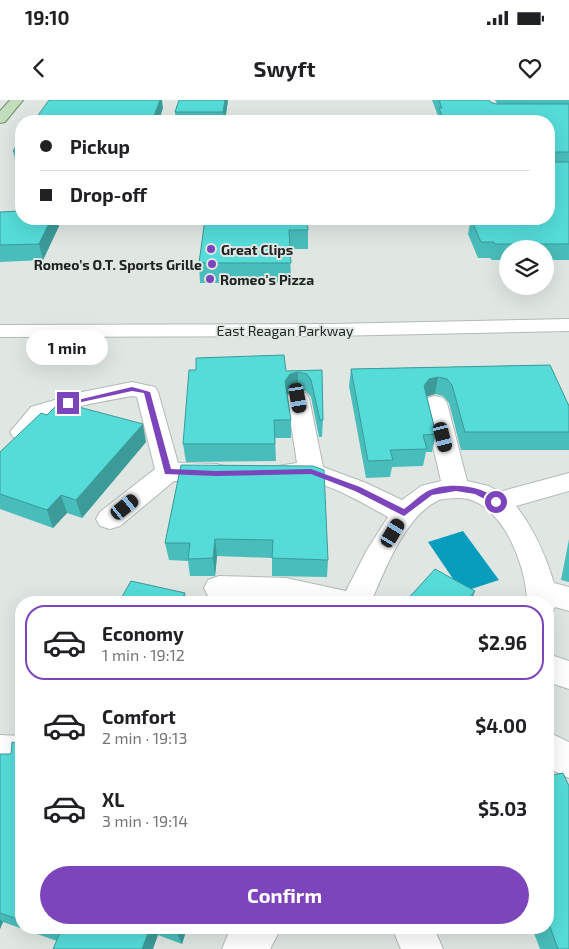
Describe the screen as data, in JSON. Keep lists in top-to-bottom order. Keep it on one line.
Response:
{"streets":{"street":["East Reagan Parkway"]},"places":["Great Clips","Romeo’s O.T. Sports Grille","Romeo's Pizza"],"page":{"status":"19:10","header":"Swyft","banner":["Pickup","Drop-off"],"bubble":"1 min","list":[{"name":"Economy","note":"1 min · 19:12","value":"$2.96"},{"name":"Comfort","note":"2 min · 19:13","value":"$4.00"},{"name":"XL","note":"3 min · 19:14","value":"$5.03"}],"buttons":"Confirm"}}
